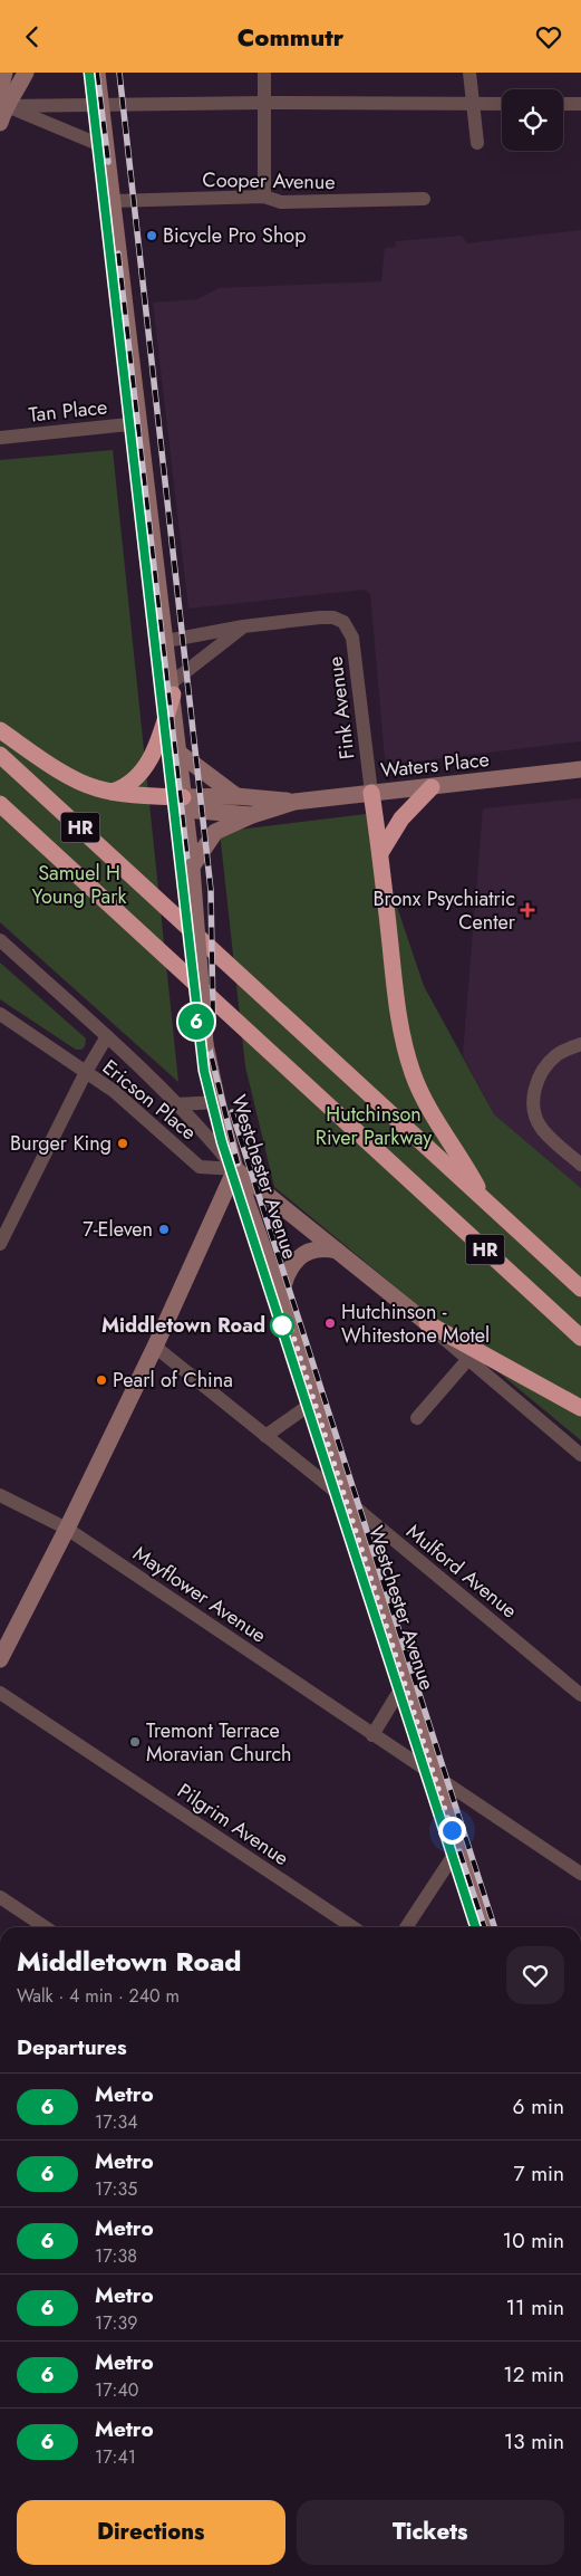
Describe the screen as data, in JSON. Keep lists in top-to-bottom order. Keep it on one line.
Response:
{"streets":{"highway":["HR"],"main road":["Waters Place","Westchester Avenue"],"street":["Cooper Avenue","Tan Place","Fink Avenue","Ericson Place","Mulford Avenue","Mayflower Avenue","Pilgrim Avenue"]},"crossings":[["Cooper Avenue","Westchester Avenue"],["Tan Place","Westchester Avenue"],["Fink Avenue","Waters Place"],["Waters Place","Westchester Avenue"],["Ericson Place","Westchester Avenue"],["Westchester Avenue","Mulford Avenue"],["Westchester Avenue","Mayflower Avenue"]],"parks":["Samuel H Young Park","Hutchinson River Parkway"],"places":{"other":["Bicycle Pro Shop","Burger King","7-Eleven","Hutchinson - Whitestone Motel","Middletown Road","Pearl of China","Tremont Terrace Moravian Church"],"health":["Bronx Psychiatric Center"]},"lines":["metro line 6"],"page":{"header":"Commutr","on_map":"6","heading":[["Middletown Road","Walk · 4 min · 240 m"],"Departures"],"list":[{"mark":"6","name":"Metro","note":"17:34","value":"6 min"},{"mark":"6","name":"Metro","note":"17:35","value":"7 min"},{"mark":"6","name":"Metro","note":"17:38","value":"10 min"},{"mark":"6","name":"Metro","note":"17:39","value":"11 min"},{"mark":"6","name":"Metro","note":"17:40","value":"12 min"},{"mark":"6","name":"Metro","note":"17:41","value":"13 min"}],"buttons":["Directions","Tickets"]}}
